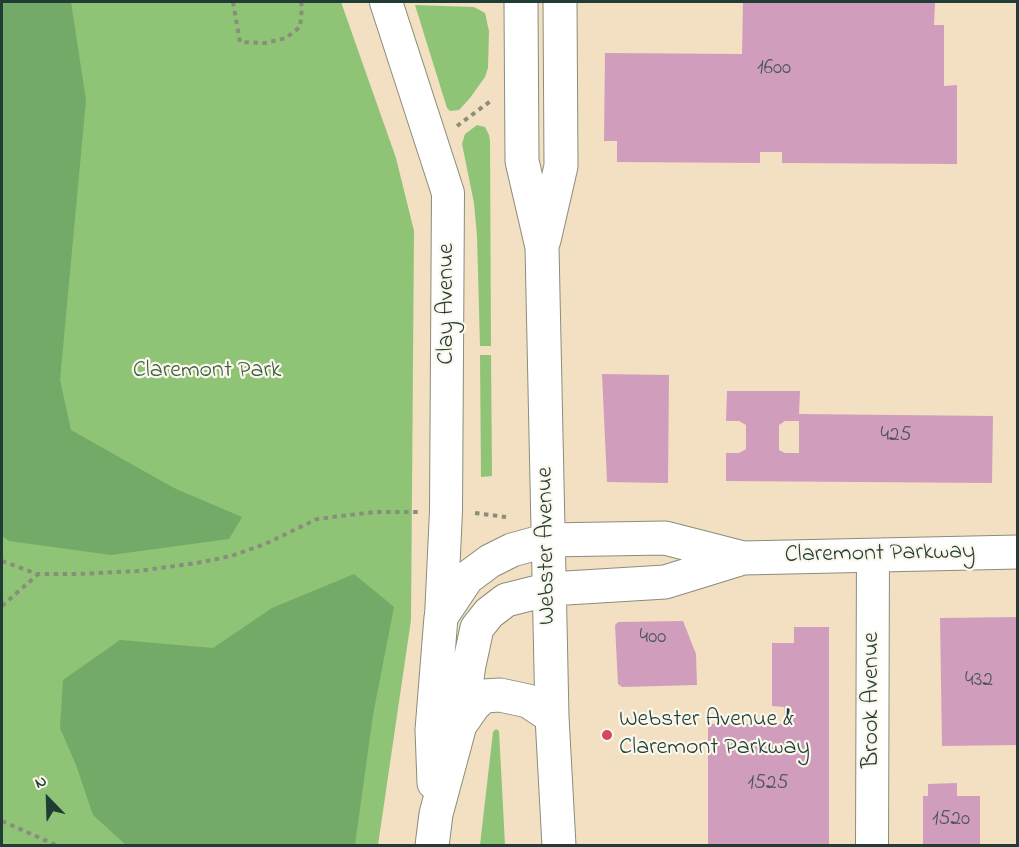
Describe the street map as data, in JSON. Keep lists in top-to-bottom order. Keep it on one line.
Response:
{"streets":{"street":["Clay Avenue","Webster Avenue","Claremont Parkway","Brook Avenue"]},"crossings":[["Clay Avenue","Webster Avenue"],["Clay Avenue","Claremont Parkway"],["Webster Avenue","Claremont Parkway"],["Claremont Parkway","Brook Avenue"]],"parks":["Claremont Park"],"places":["Webster Avenue & Claremont Parkway"],"house_numbers":["1600","425","400","432","1525","1520"],"north":"top left"}
